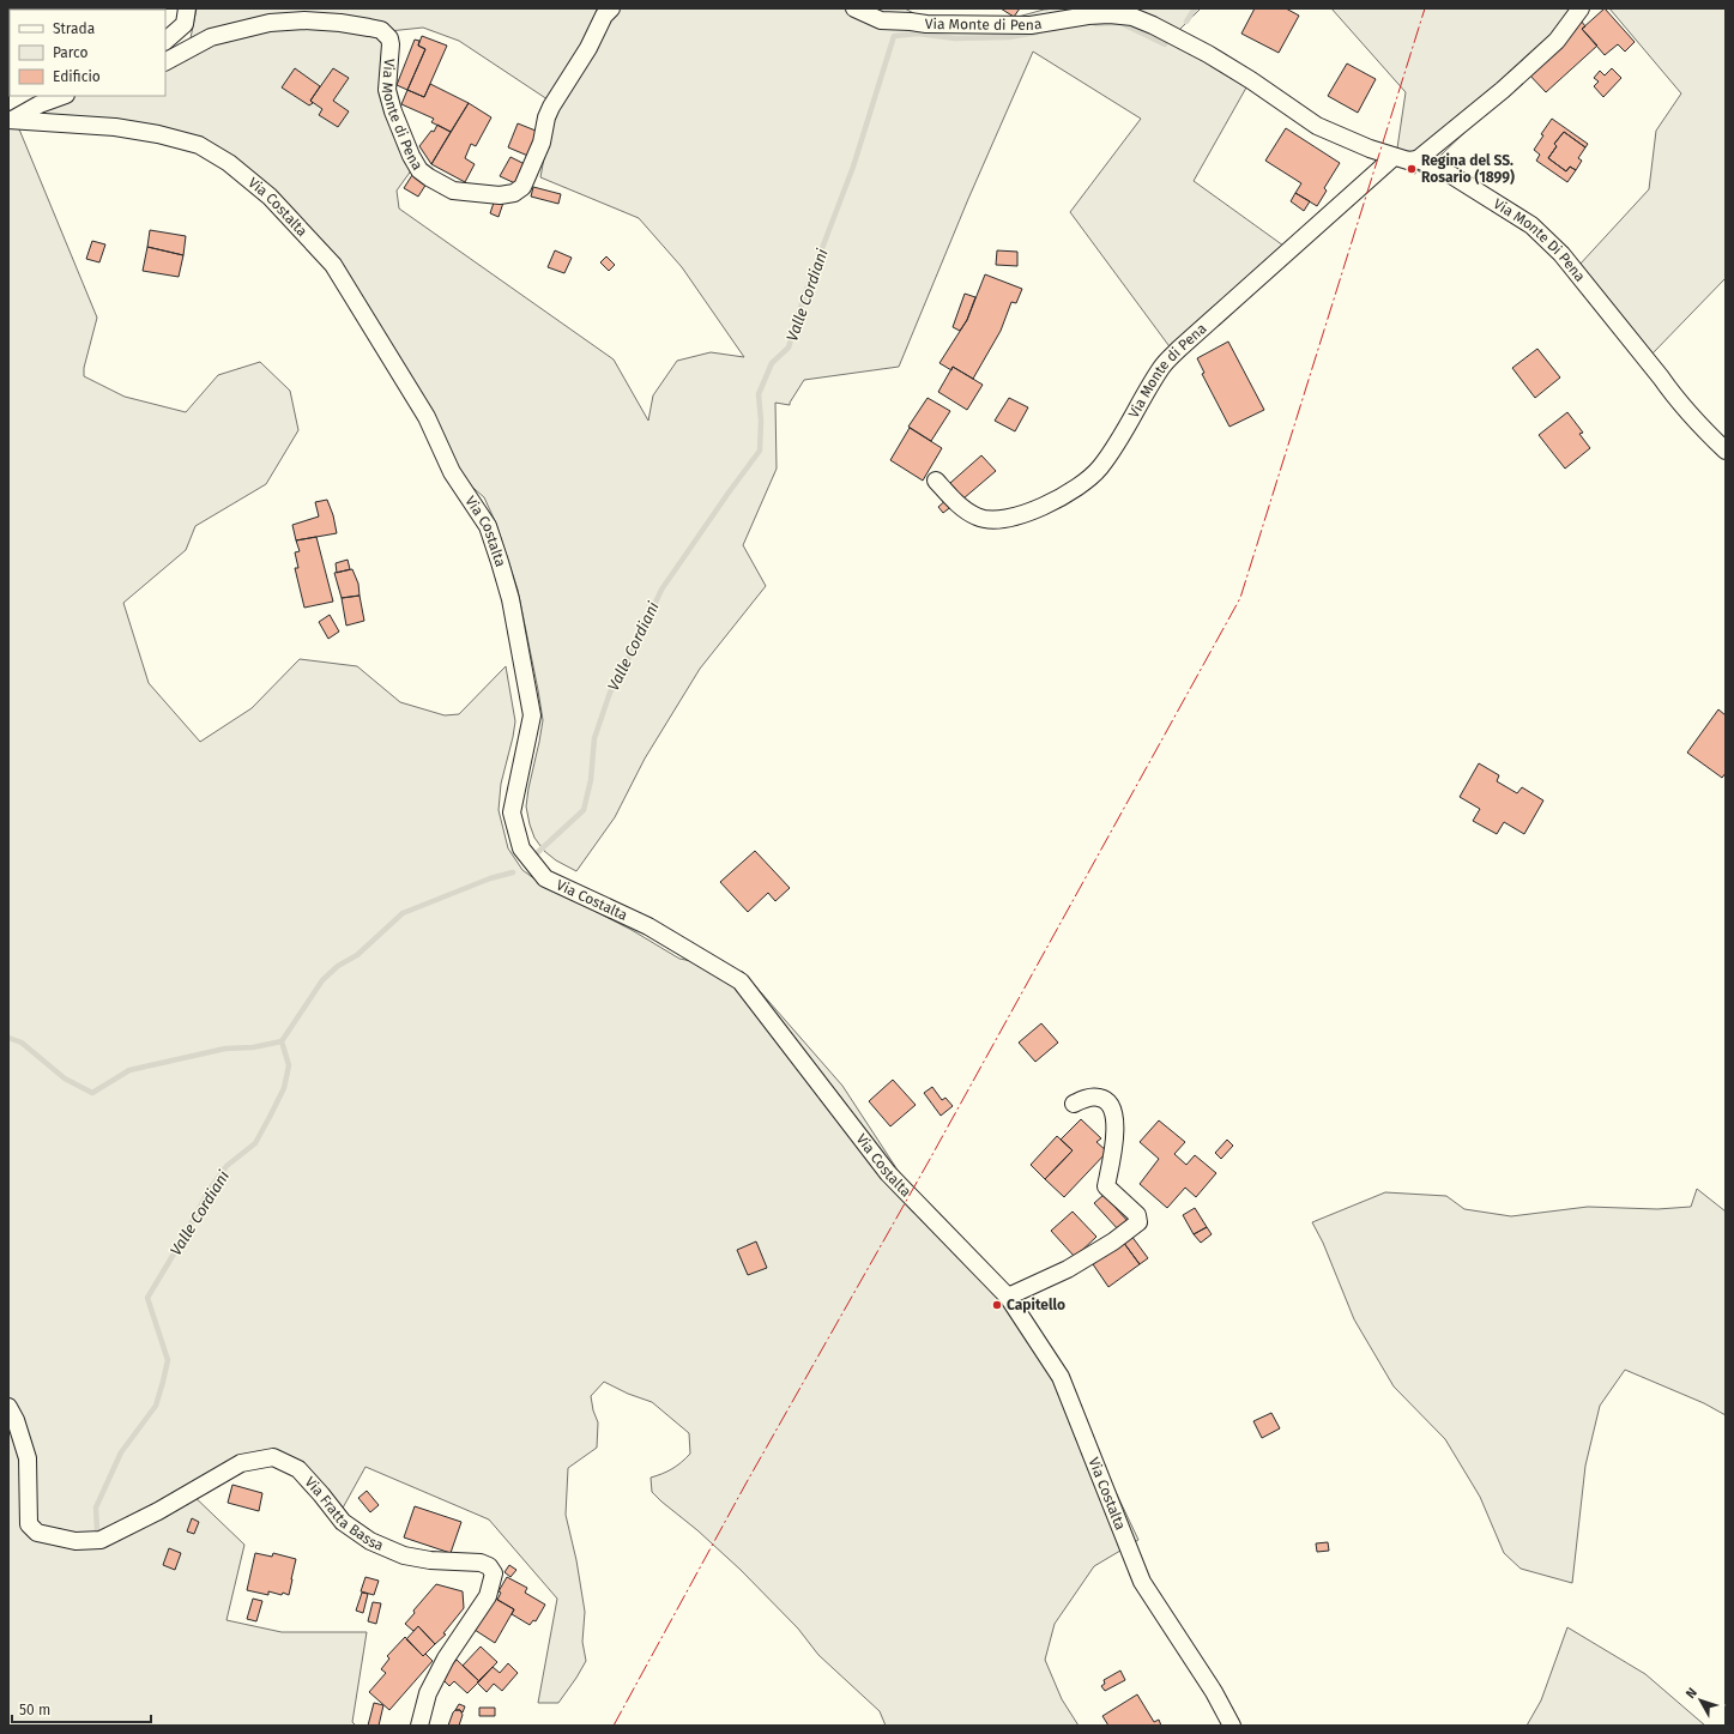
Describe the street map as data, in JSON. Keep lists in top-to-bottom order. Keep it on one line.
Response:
{"streets":{"street":["Via Monte di Pena","Via Costalta","Via Monte Di Pena","Via Fratta Bassa"]},"crossings":[["Via Monte di Pena","Via Monte Di Pena"]],"water":["Valle Cordiani"],"places":["Regina del SS. Rosario (1899)","Capitello"],"legend":["Strada","Parco","Edificio"],"scale_bar":"50 m","north":"top left"}
